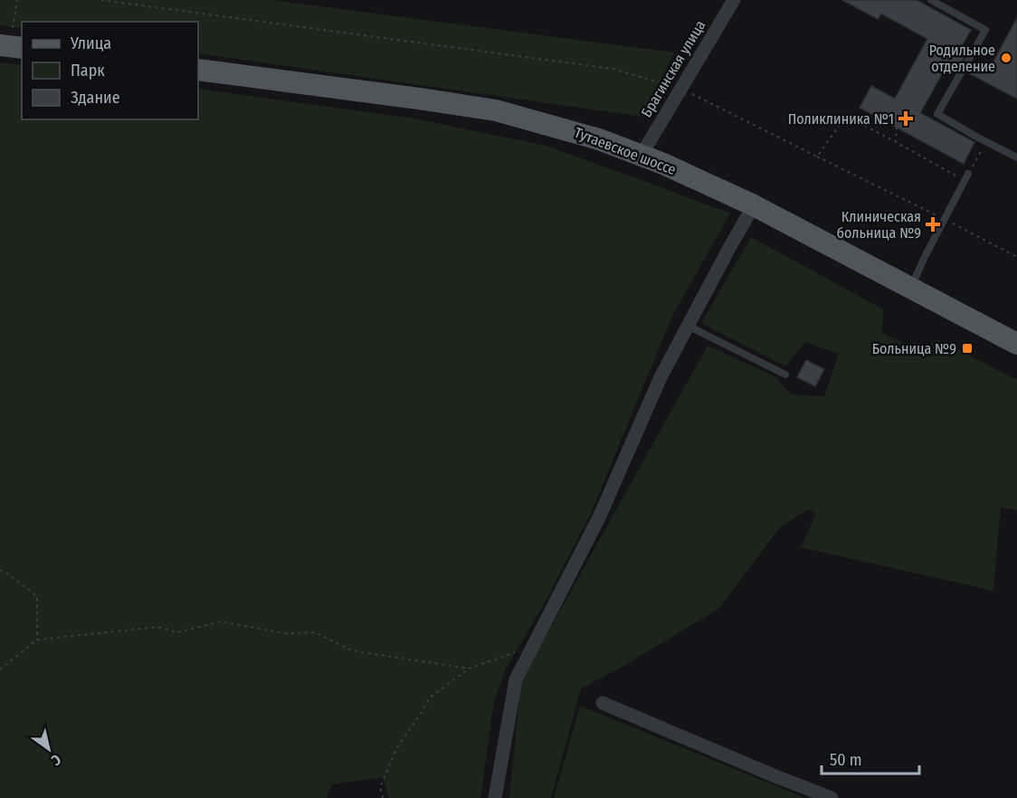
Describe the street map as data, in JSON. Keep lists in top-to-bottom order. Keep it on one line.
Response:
{"streets":{"main road":["Тутаевское шоссе"],"street":["Брагинская улица"]},"crossings":[["Брагинская улица","Тутаевское шоссе"]],"places":{"other":["Родильное отделение"],"health":["Поликлиника №1","Клиническая больница №9"],"transit":["Больница №9"]},"legend":["Улица","Парк","Здание"],"scale_bar":"50 m","north":"bottom right"}
